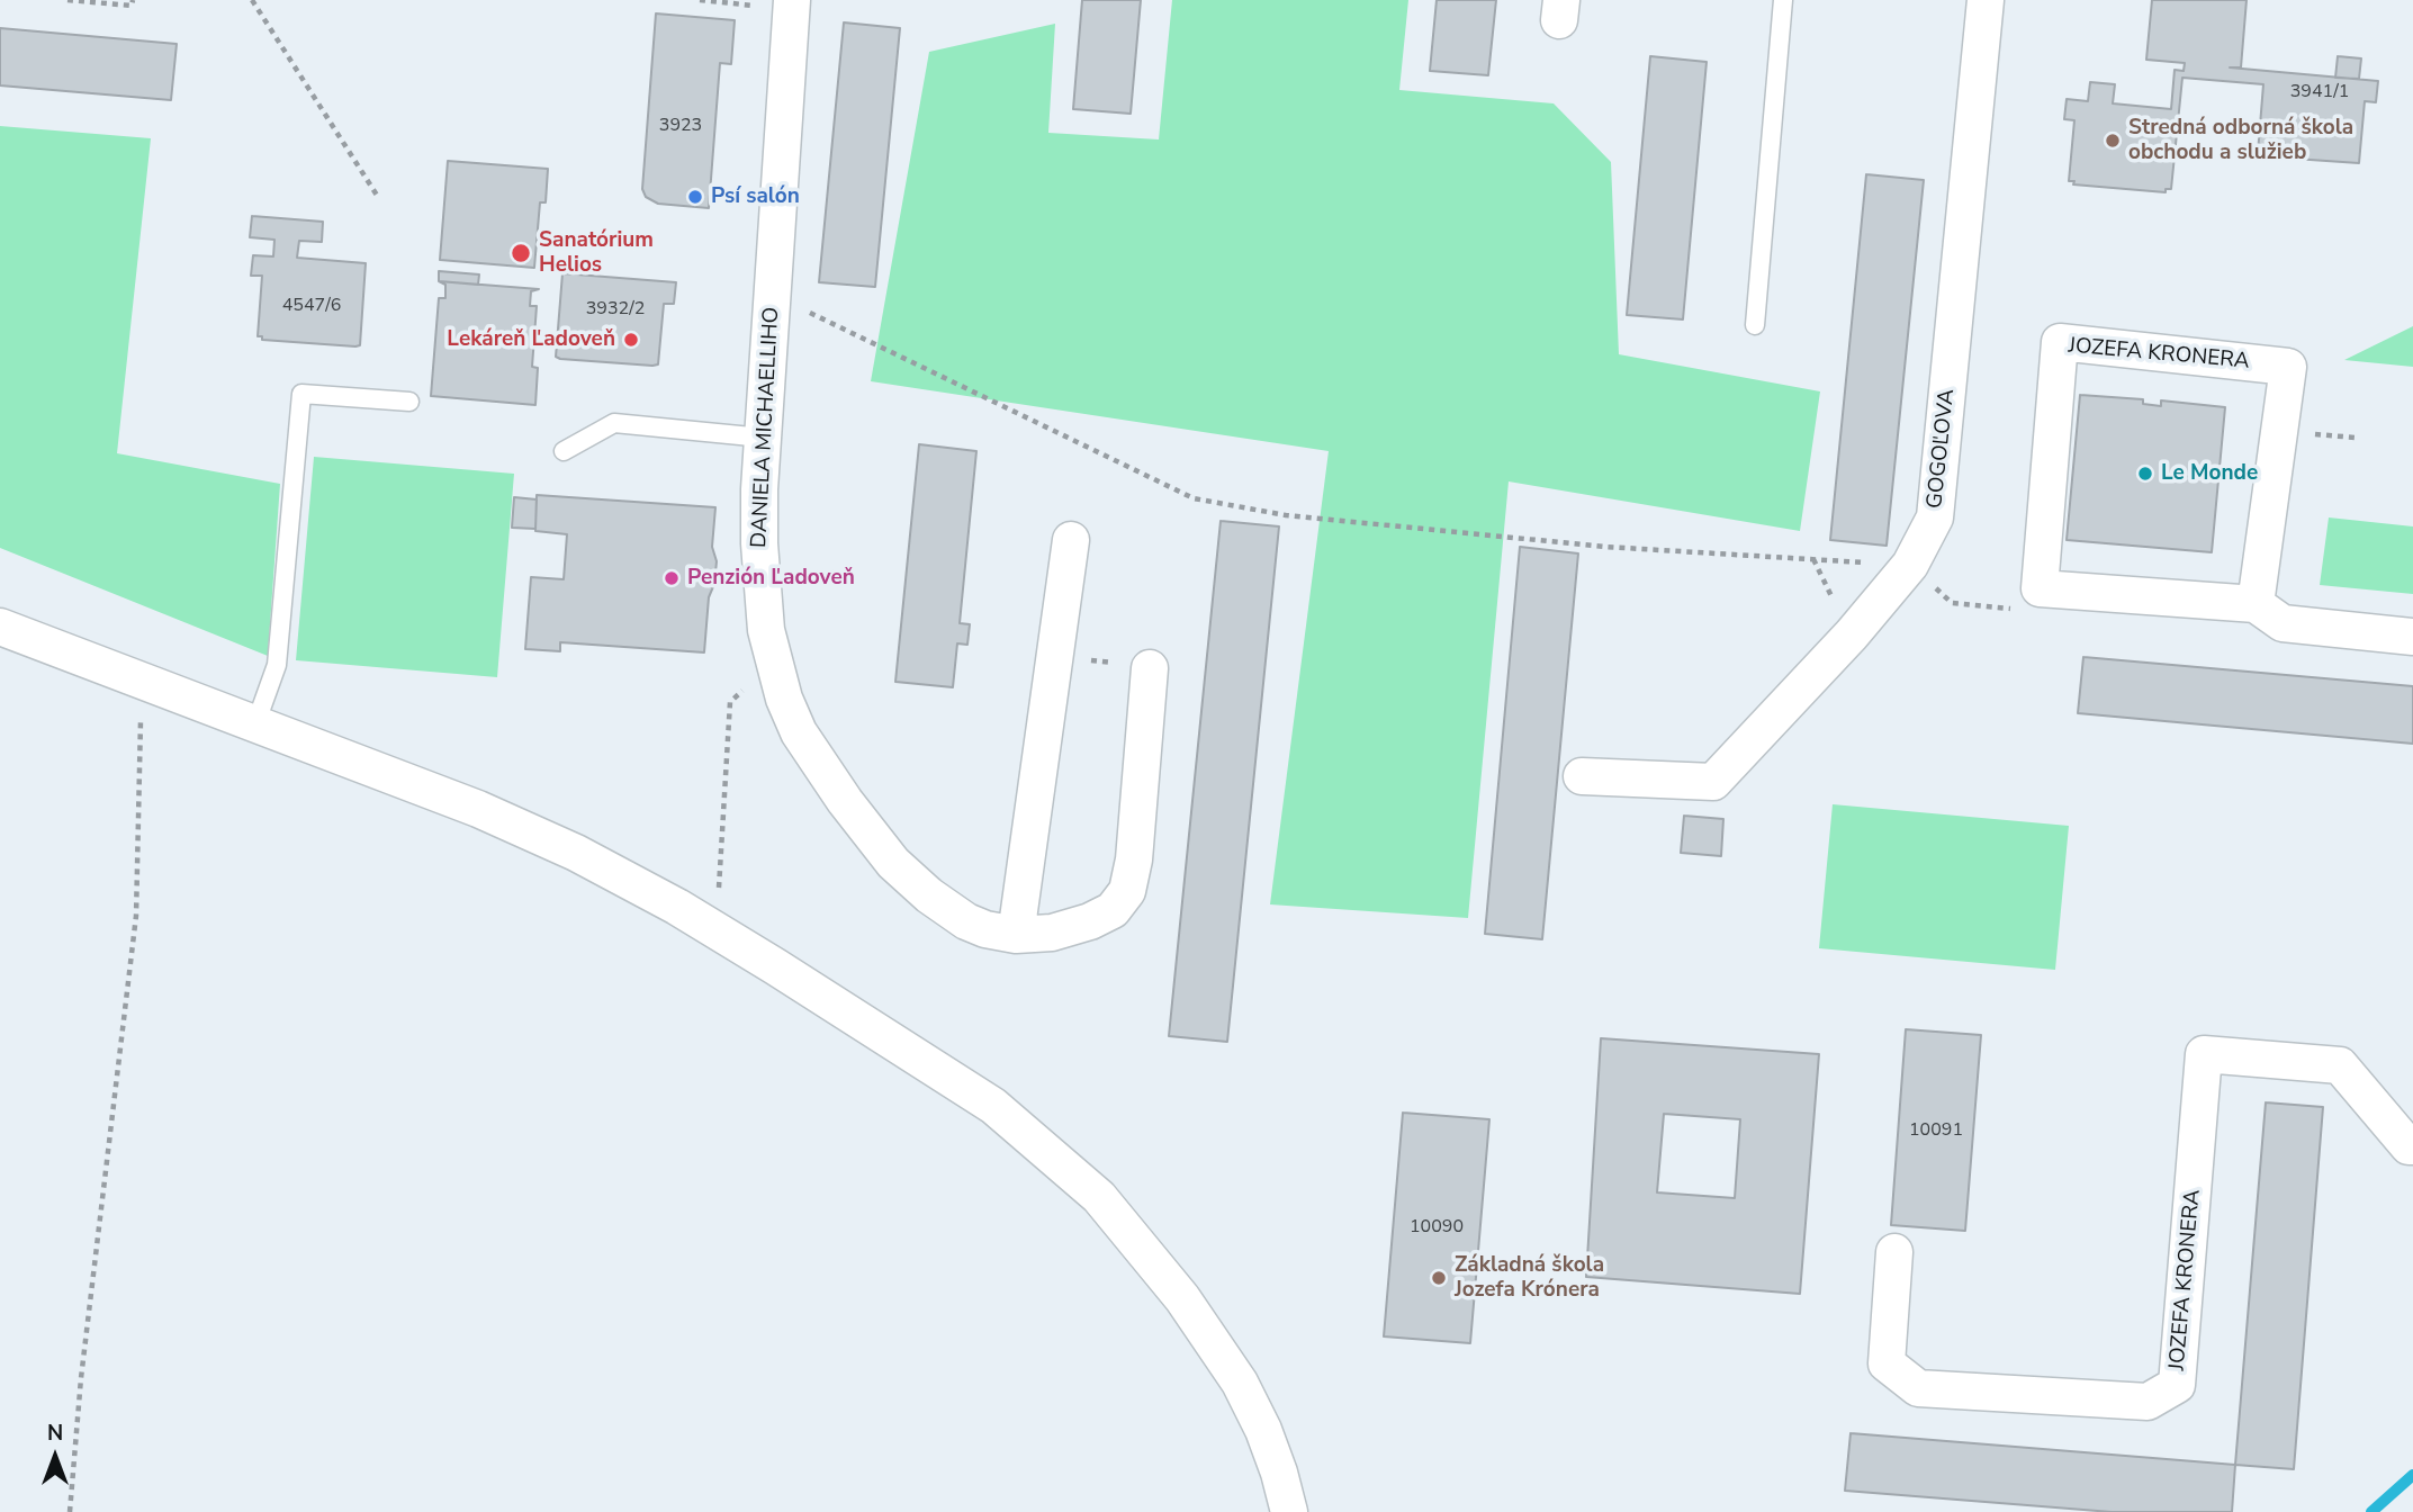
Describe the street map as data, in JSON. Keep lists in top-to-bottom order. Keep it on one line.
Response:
{"streets":{"street":["JOZEFA KRONERA","DANIELA MICHAELLIHO","GOGOĽOVA"]},"places":["Stredná odborná škola obchodu a služieb","Psí salón","Sanatórium Helios","Lekáreň Ľadoveň","Le Monde","Penzión Ľadoveň","Základná škola Jozefa Krónera"],"house_numbers":["3941/1","3923","4547/6","3932/2","10091","10090"],"north":"top"}
